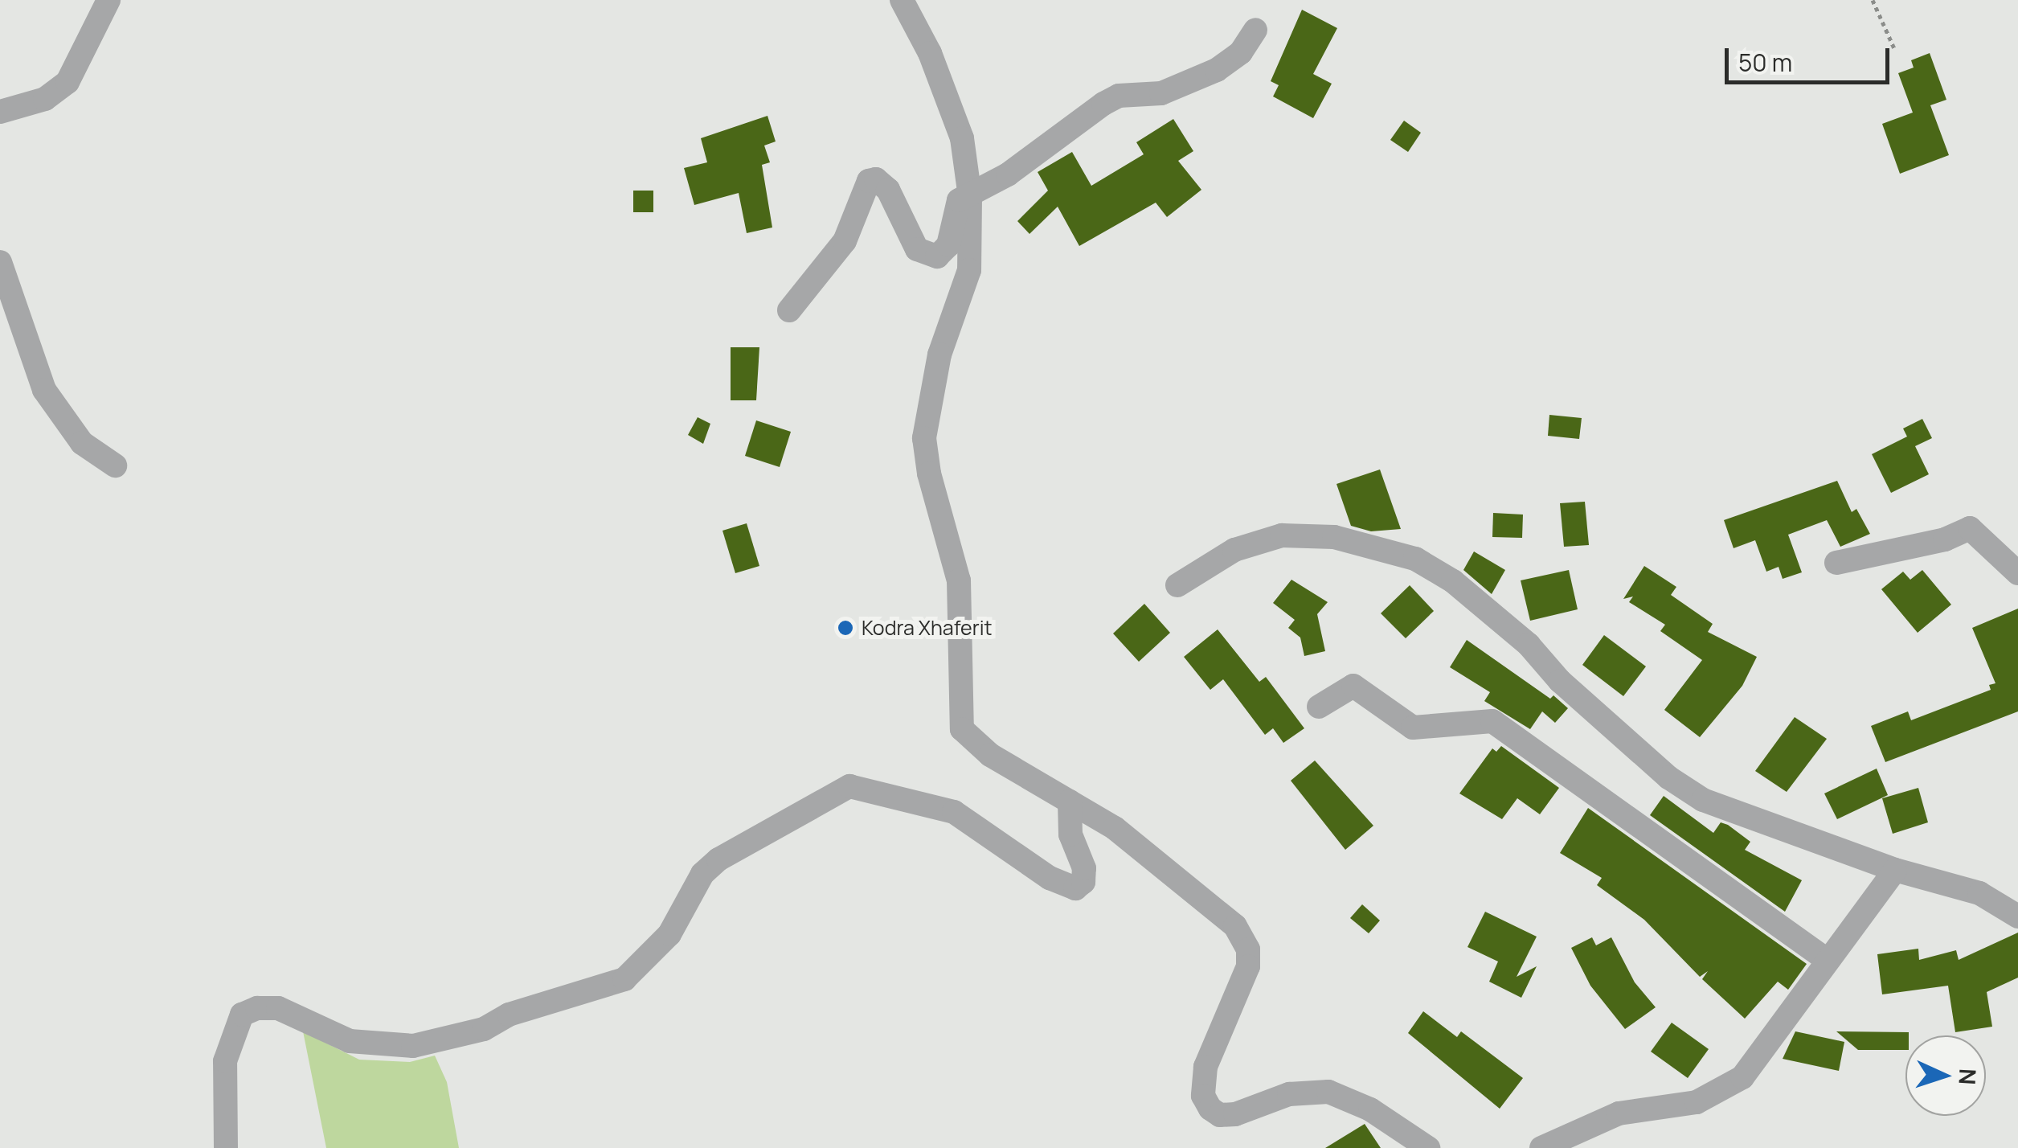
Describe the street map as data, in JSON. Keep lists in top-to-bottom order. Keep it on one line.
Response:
{"places":["Kodra Xhaferit"],"scale_bar":"50 m","north":"right"}
